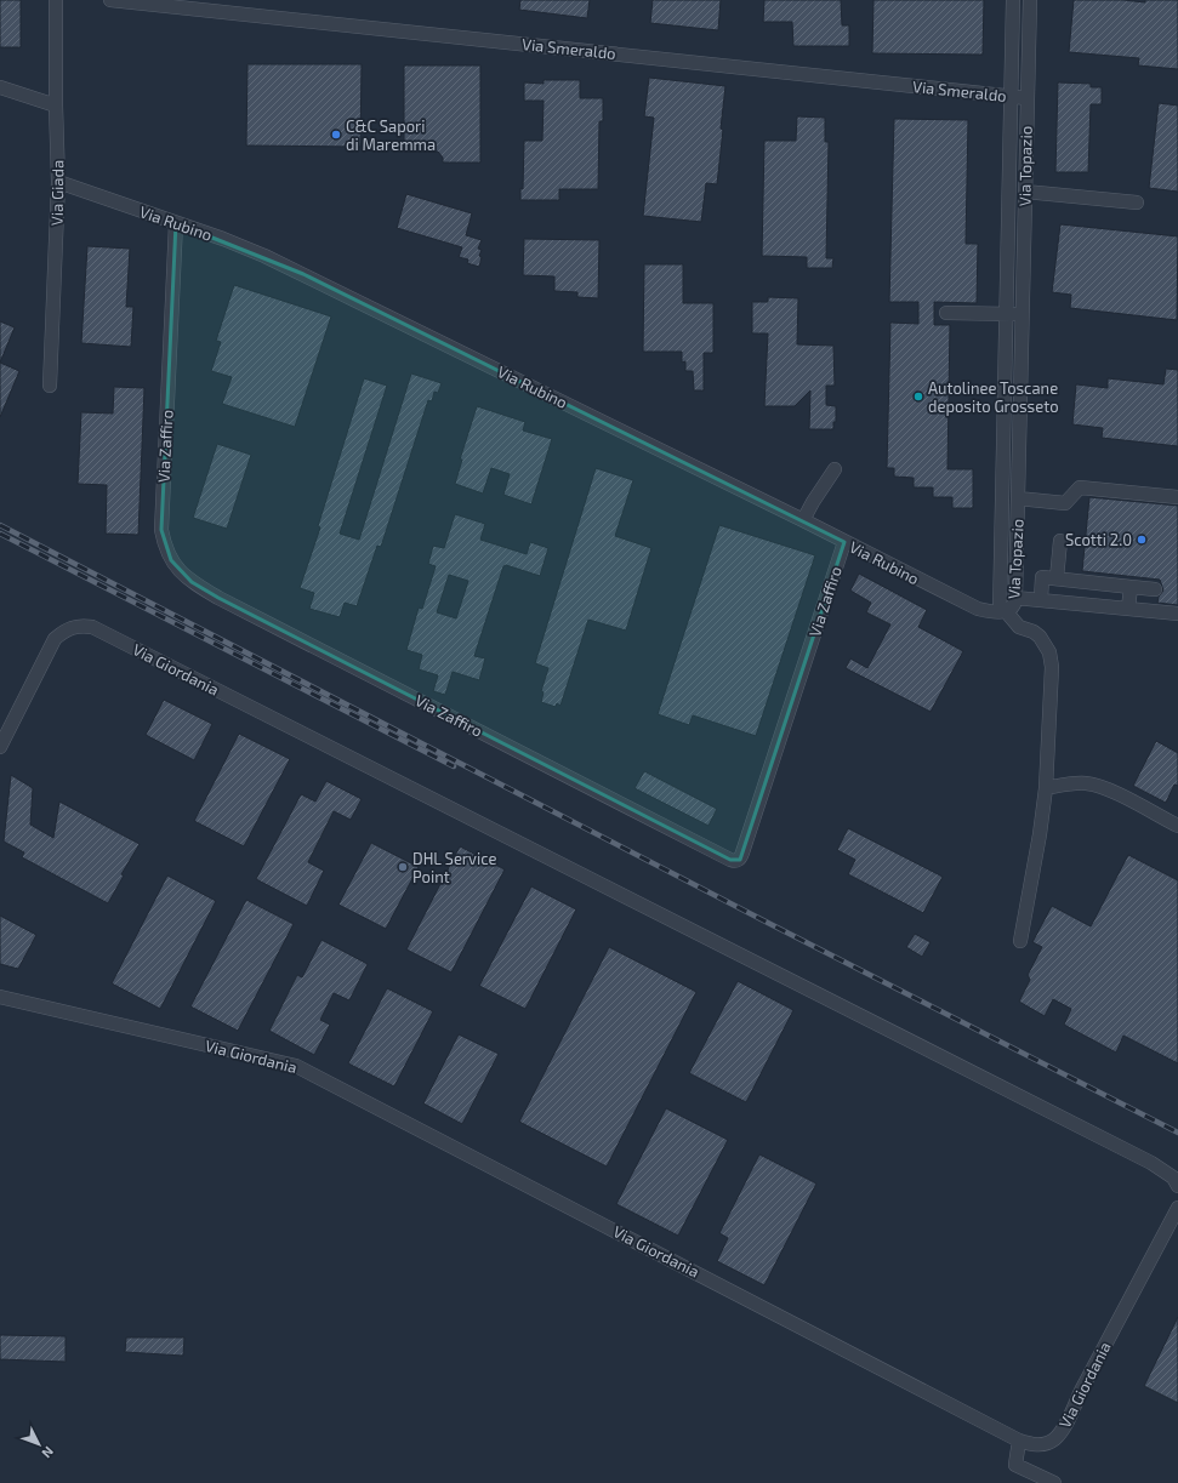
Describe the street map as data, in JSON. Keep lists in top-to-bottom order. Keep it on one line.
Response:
{"streets":{"street":["Via Smeraldo","Via Topazio","Via Giada","Via Rubino","Via Zaffiro","Via Giordania"]},"crossings":[["Via Smeraldo","Via Topazio"],["Via Topazio","Via Rubino"],["Via Giada","Via Rubino"],["Via Rubino","Via Zaffiro"]],"places":["C&C Sapori di Maremma","Autolinee Toscane deposito Grosseto","Scotti 2.0","DHL Service Point"],"north":"bottom right"}
